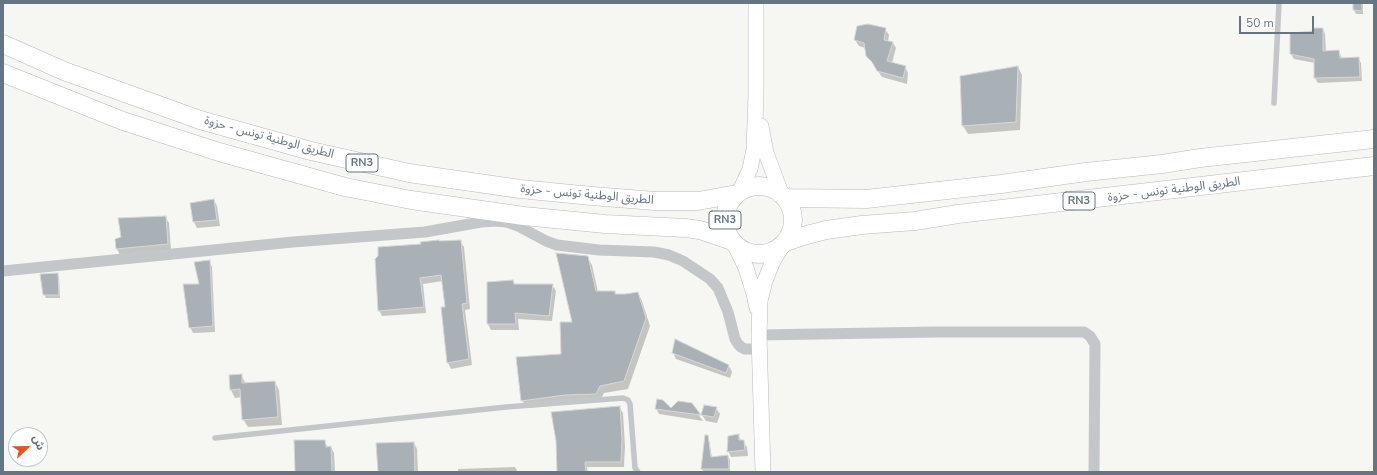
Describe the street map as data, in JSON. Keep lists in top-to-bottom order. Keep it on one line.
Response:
{"streets":{"highway":["الطريق الوطنية تونس - حزوة","RN3"]},"crossings":[["الطريق الوطنية تونس - حزوة","RN3"]],"scale_bar":"50 m","north":"right"}
